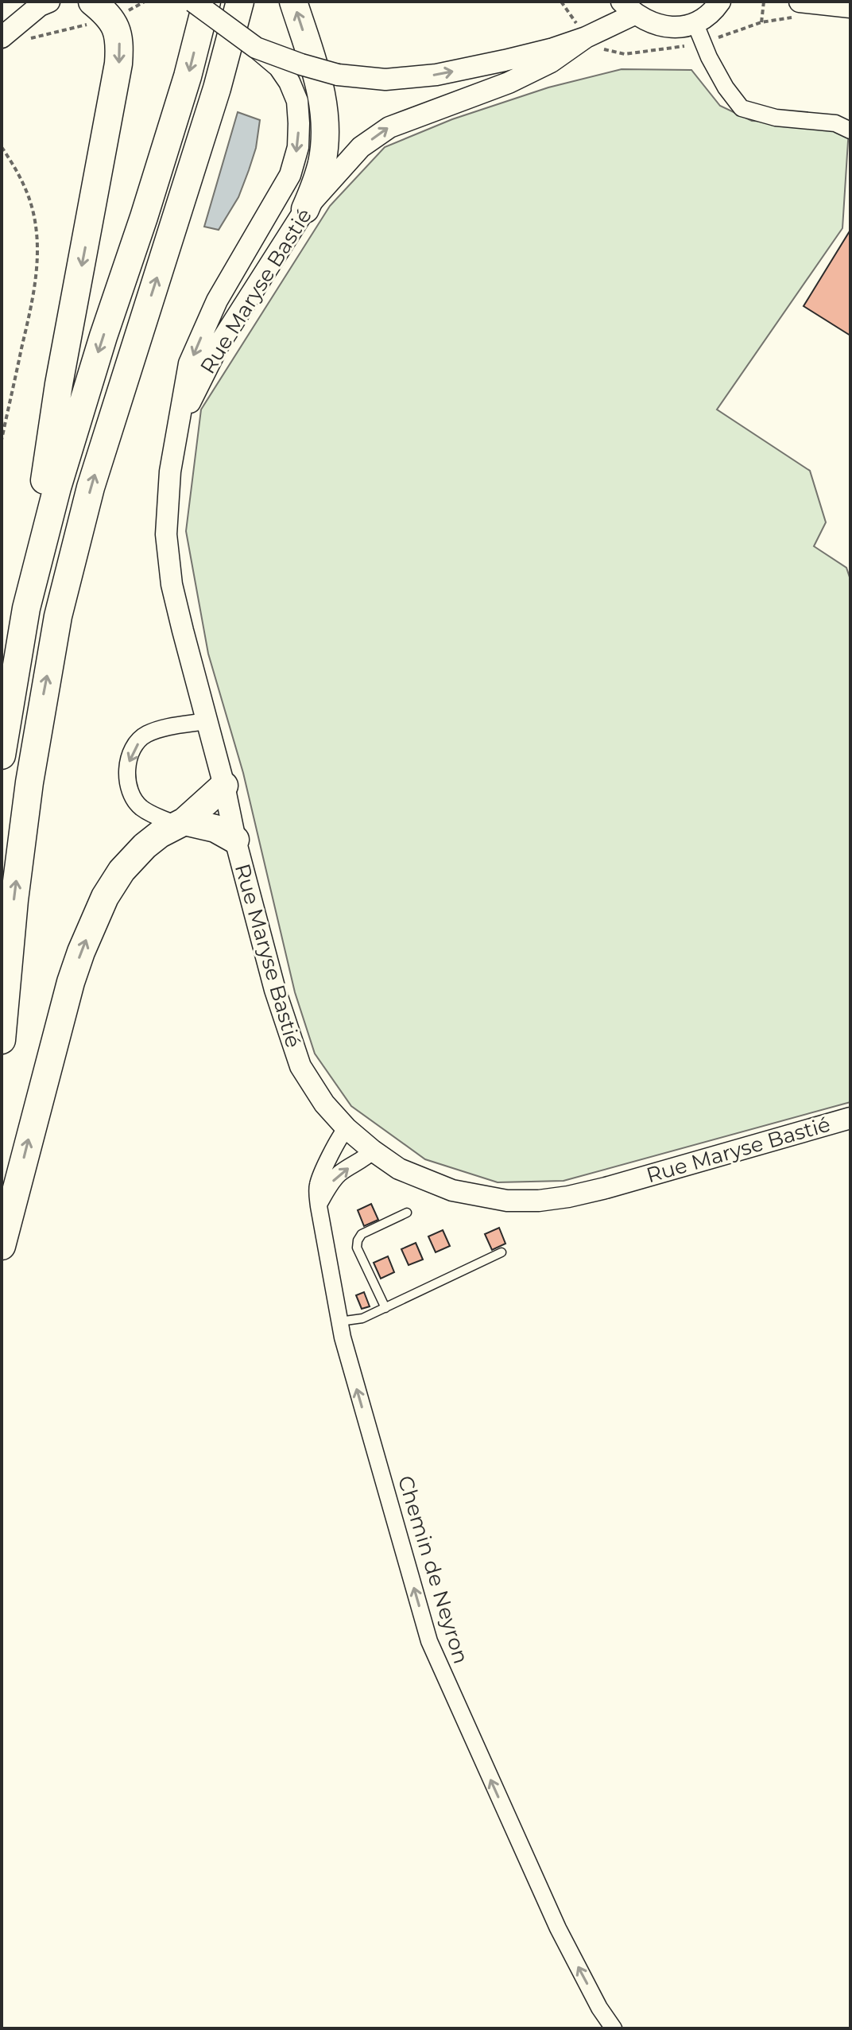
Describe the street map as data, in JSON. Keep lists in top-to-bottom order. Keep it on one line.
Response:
{"streets":{"main road":["Rue Maryse Bastié"],"street":["Chemin de Neyron"]},"crossings":[["Rue Maryse Bastié","Chemin de Neyron"]],"one_way":["Chemin de Neyron"]}
